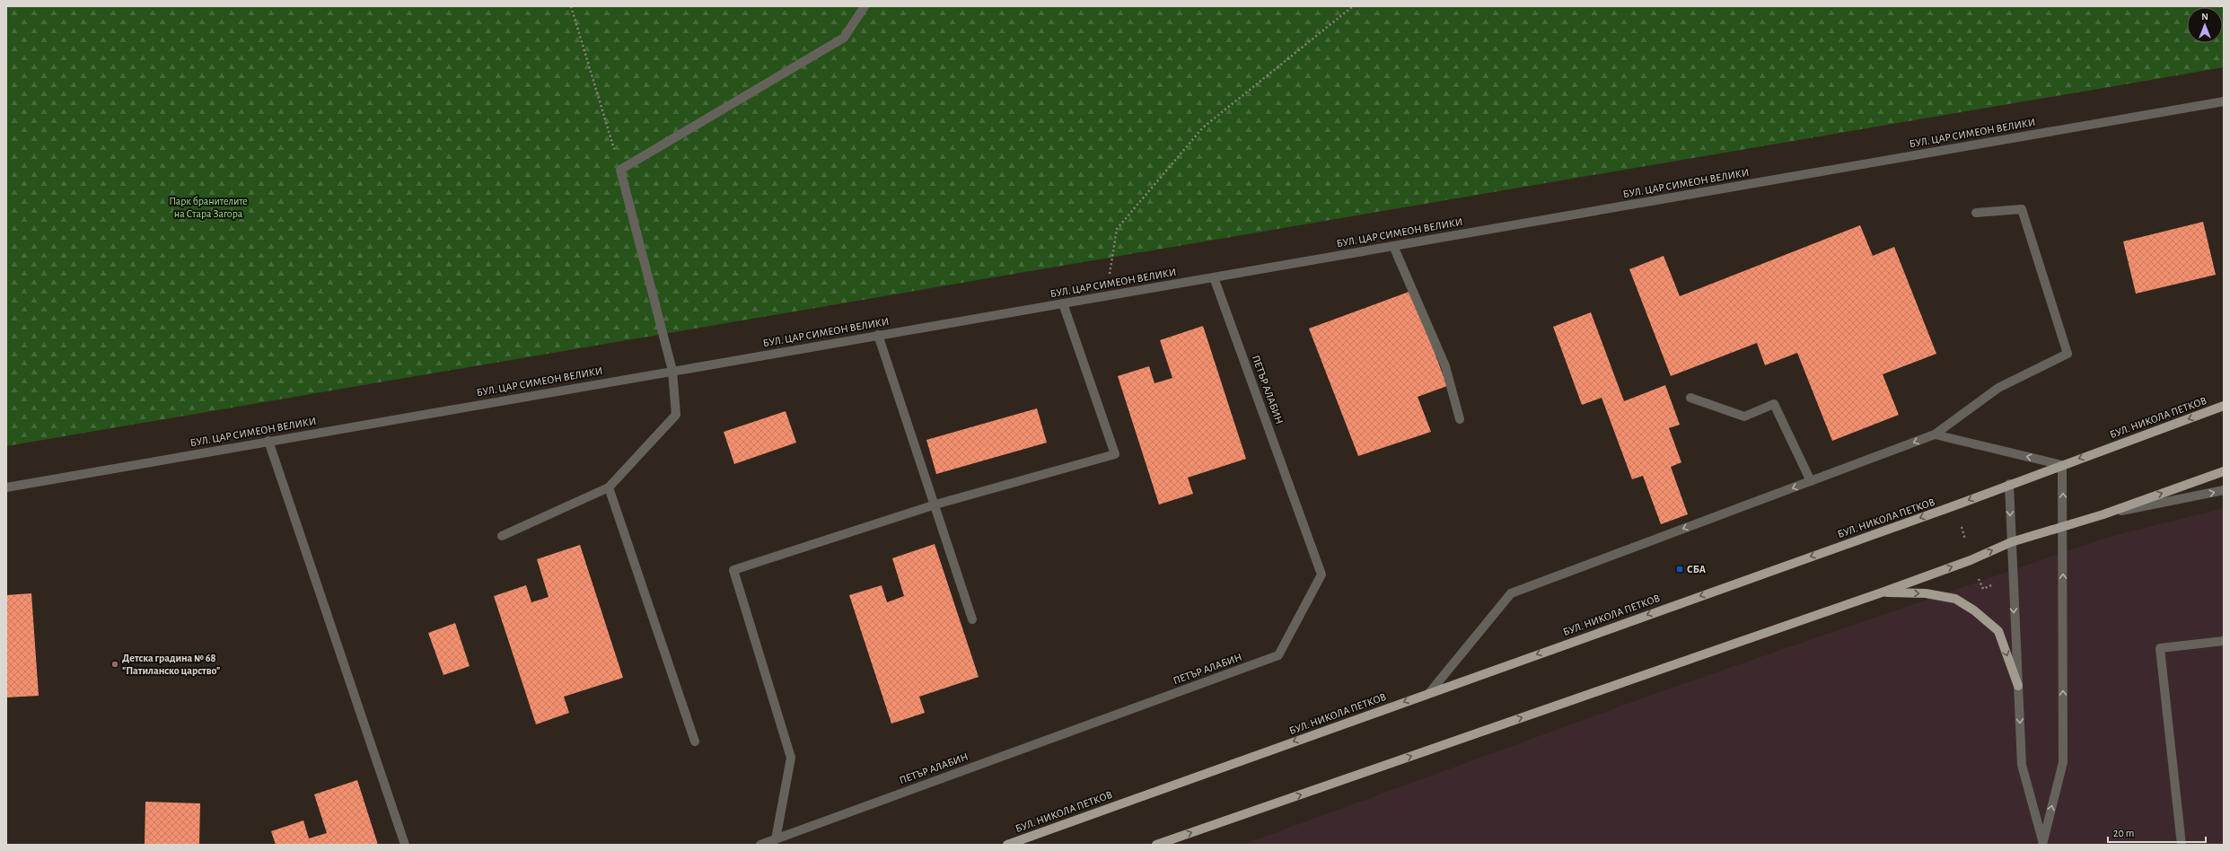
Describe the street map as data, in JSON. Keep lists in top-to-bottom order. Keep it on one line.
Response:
{"streets":{"main road":["БУЛ. НИКОЛА ПЕТКОВ"],"street":["БУЛ. ЦАР СИМЕОН ВЕЛИКИ","ПЕТЪР АЛАБИН"]},"crossings":[["БУЛ. ЦАР СИМЕОН ВЕЛИКИ","ПЕТЪР АЛАБИН"]],"parks":["Парк бранителите на Стара Загора"],"places":{"transit":["СБА"],"other":["Детска градина № 68 \"Патиланско царство\""]},"scale_bar":"20 m","north":"top"}
